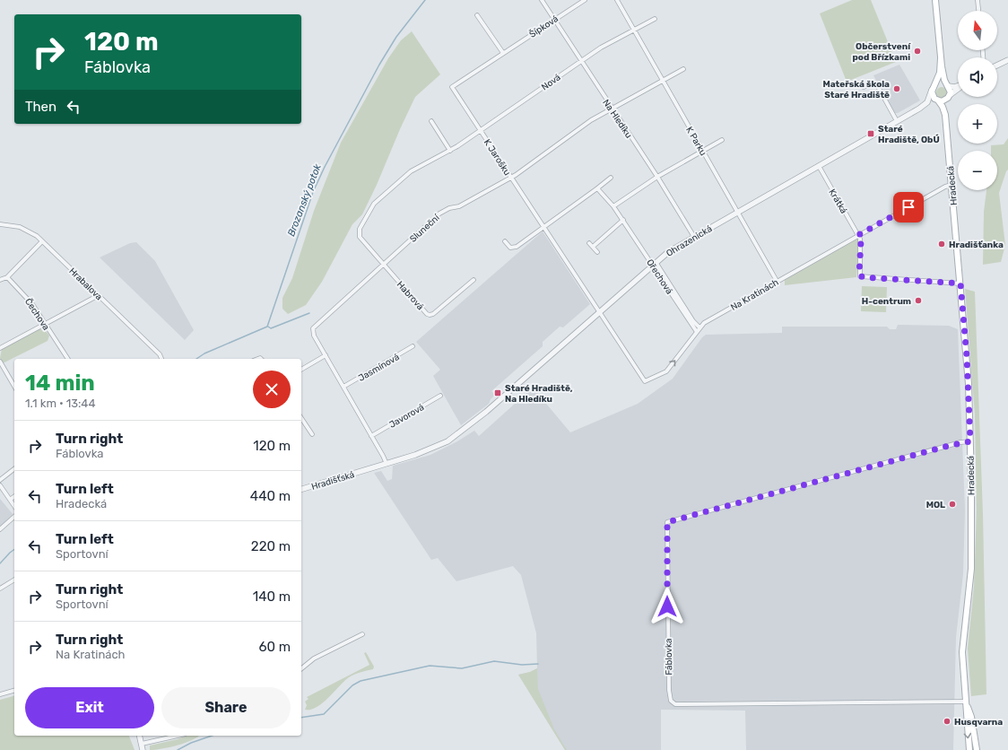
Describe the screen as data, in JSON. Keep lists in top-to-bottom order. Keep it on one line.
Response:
{"streets":{"main road":["Hradecká"],"street":["Šípková","Nová","Na Hledíku","K Parku","K Jarošku","Krátká","Sluneční","Ohrazenická","Ořechová","Hrabalova","Na Kratinách","Habrová","Čechova","Jasmínová","Javorová","Hradišťská","Fáblovka"]},"crossings":[["Šípková","Na Hledíku"],["Šípková","K Jarošku"],["Nová","Na Hledíku"],["Nová","K Parku"],["Nová","K Jarošku"],["Nová","Sluneční"],["Nová","Habrová"],["Na Hledíku","Sluneční"],["Na Hledíku","Ohrazenická"],["K Parku","Sluneční"],["K Parku","Ohrazenická"],["K Parku","Na Kratinách"],["K Jarošku","Sluneční"],["K Jarošku","Ohrazenická"],["K Jarošku","Na Kratinách"],["Hradecká","Ohrazenická"],["Hradecká","Na Kratinách"],["Hradecká","Fáblovka"],["Krátká","Ohrazenická"],["Krátká","Na Kratinách"],["Sluneční","Ohrazenická"],["Sluneční","Habrová"],["Sluneční","Jasmínová"],["Sluneční","Javorová"],["Sluneční","Hradišťská"],["Ohrazenická","Ořechová"],["Ohrazenická","Na Kratinách"],["Ohrazenická","Hradišťská"],["Ořechová","Na Kratinách"]],"water":["Brozanský potok"],"places":{"other":["Občerstvení pod Břízkami","Mateřská škola Staré Hradiště","Hradišťanka","H-centrum","MOL","Husqvarna"],"transit":["Staré Hradiště, ObÚ","Staré Hradiště, Na Hledíku"]},"north":"top","page":{"map_buttons":["+","−"],"turn":["120 m","Fáblovka"],"then":"Then","heading":["14 min","1.1 km · 13:44"],"list":[{"name":"Turn right","note":"Fáblovka","value":"120 m"},{"name":"Turn left","note":"Hradecká","value":"440 m"},{"name":"Turn left","note":"Sportovní","value":"220 m"},{"name":"Turn right","note":"Sportovní","value":"140 m"},{"name":"Turn right","note":"Na Kratinách","value":"60 m"}],"buttons":["Exit","Share"]}}
